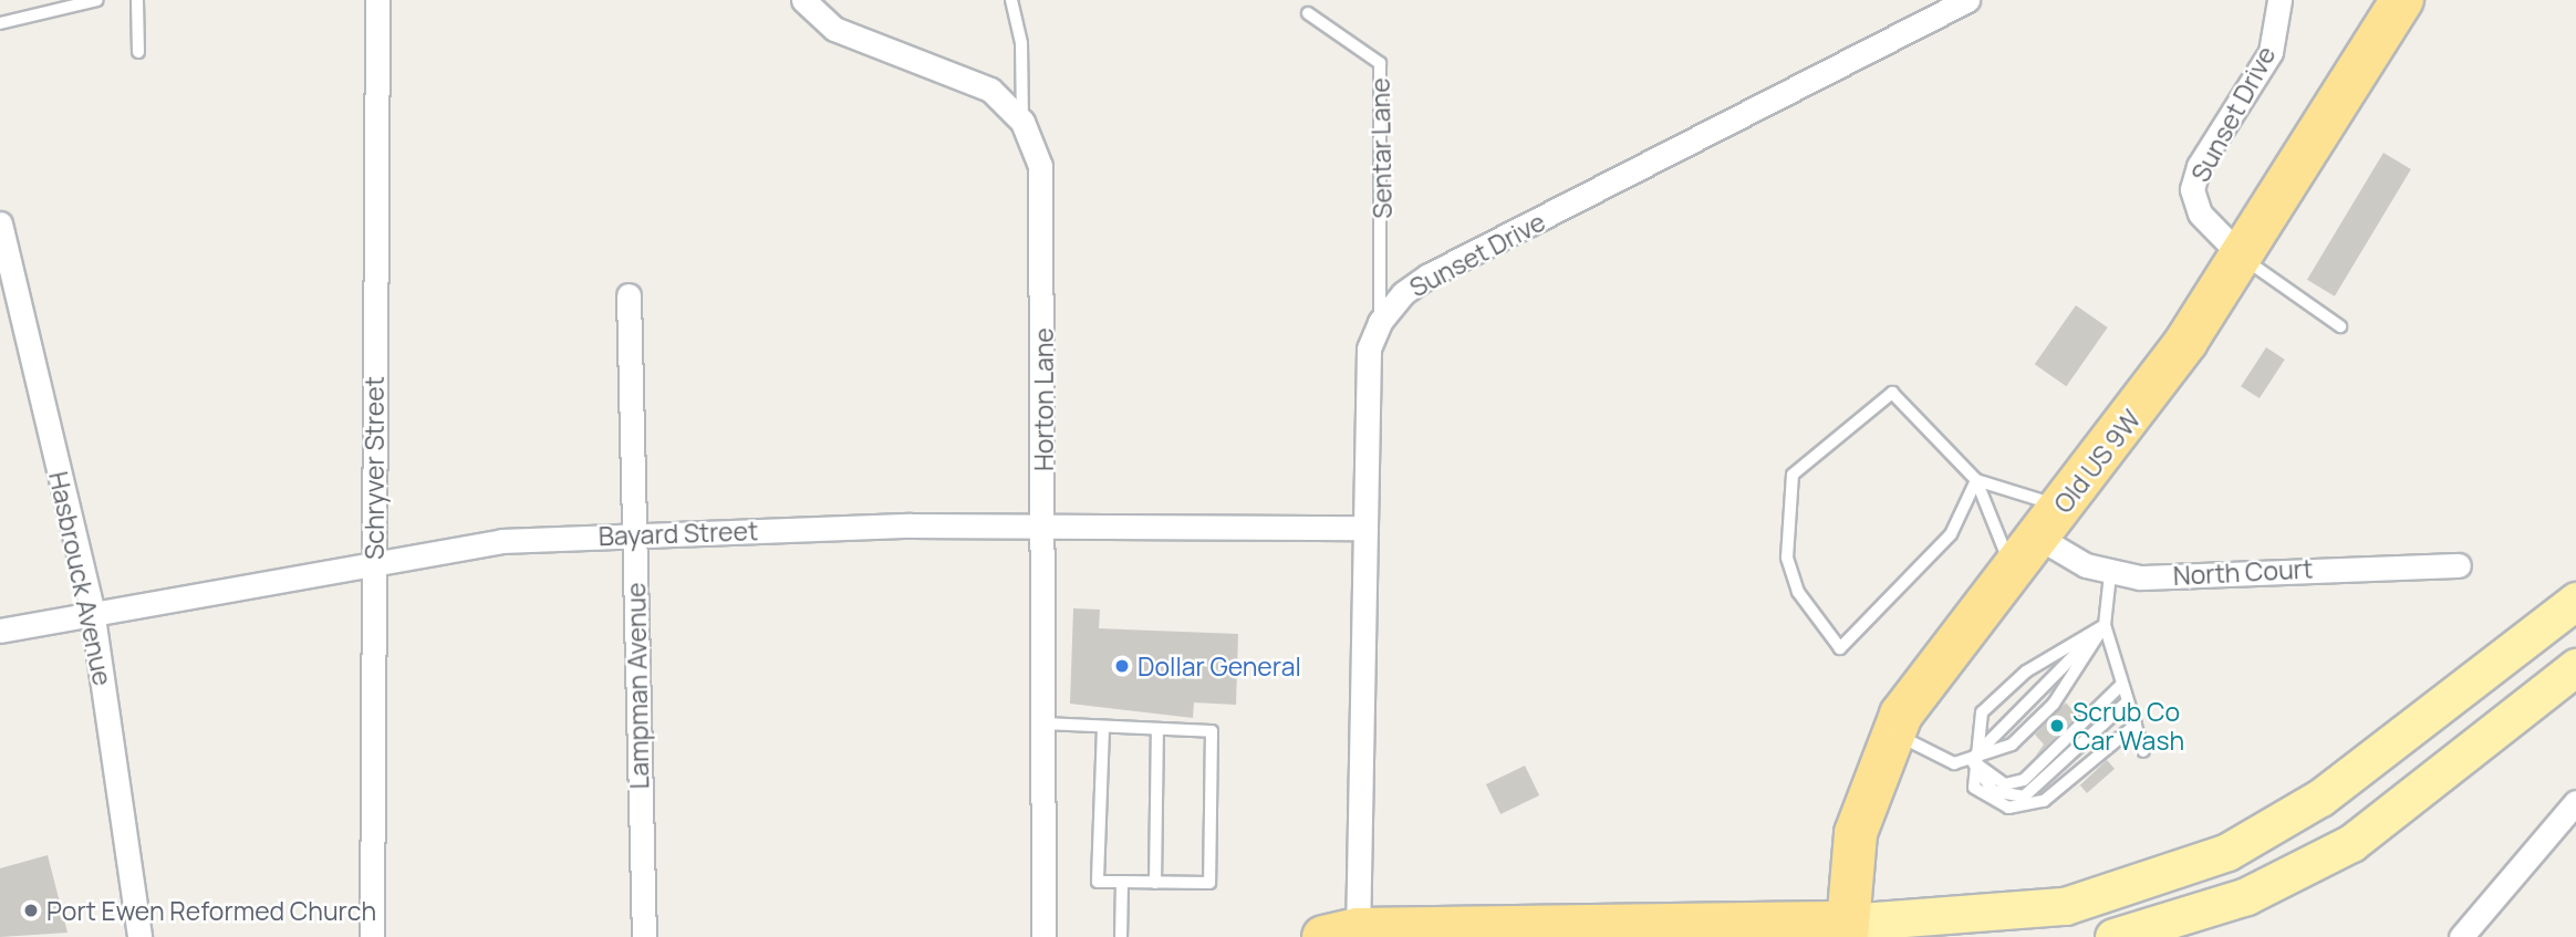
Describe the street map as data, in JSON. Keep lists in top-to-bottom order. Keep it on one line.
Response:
{"streets":{"highway":["Old US 9W"],"street":["Sunset Drive","Horton Lane","Schryver Street","Bayard Street","North Court","Hasbrouck Avenue","Lampman Avenue"],"lane":["Sentar Lane"]},"crossings":[["Sunset Drive","Sentar Lane"],["Sunset Drive","Old US 9W"],["Sunset Drive","Bayard Street"],["Horton Lane","Bayard Street"],["Old US 9W","North Court"],["Schryver Street","Bayard Street"],["Bayard Street","Hasbrouck Avenue"],["Bayard Street","Lampman Avenue"]],"places":["Dollar General","Scrub Co Car Wash","Port Ewen Reformed Church"]}
